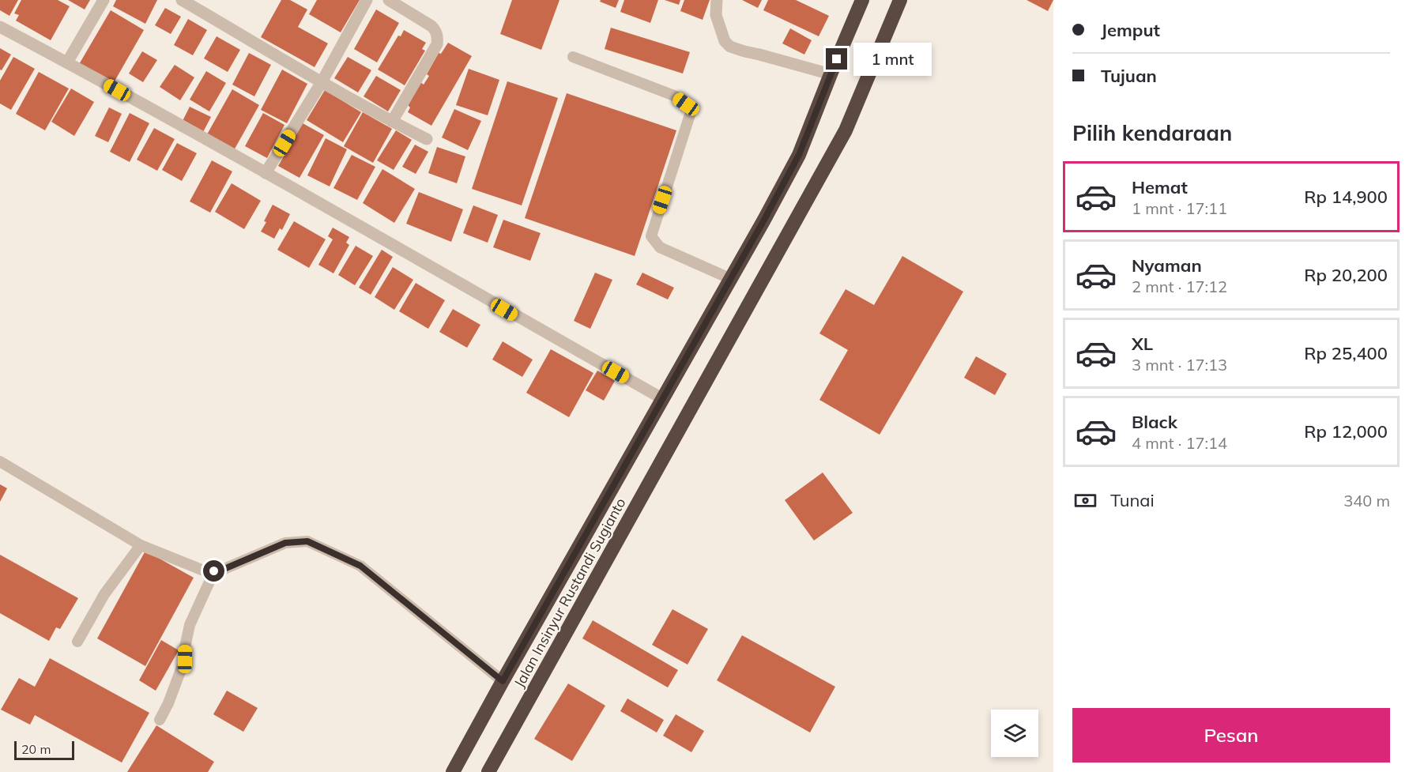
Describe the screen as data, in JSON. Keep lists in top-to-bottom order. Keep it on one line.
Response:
{"streets":{"highway":["Jalan Insinyur Rustandi Sugianto"]},"scale_bar":"20 m","page":{"banner":["Jemput","Tujuan"],"bubble":"1 mnt","heading":"Pilih kendaraan","list":[{"name":"Hemat","note":"1 mnt · 17:11","value":"Rp 14,900"},{"name":"Nyaman","note":"2 mnt · 17:12","value":"Rp 20,200"},{"name":"XL","note":"3 mnt · 17:13","value":"Rp 25,400"},{"name":"Black","note":"4 mnt · 17:14","value":"Rp 12,000"}],"pay":["Tunai","340 m"],"buttons":"Pesan","scale":"20 m"}}
